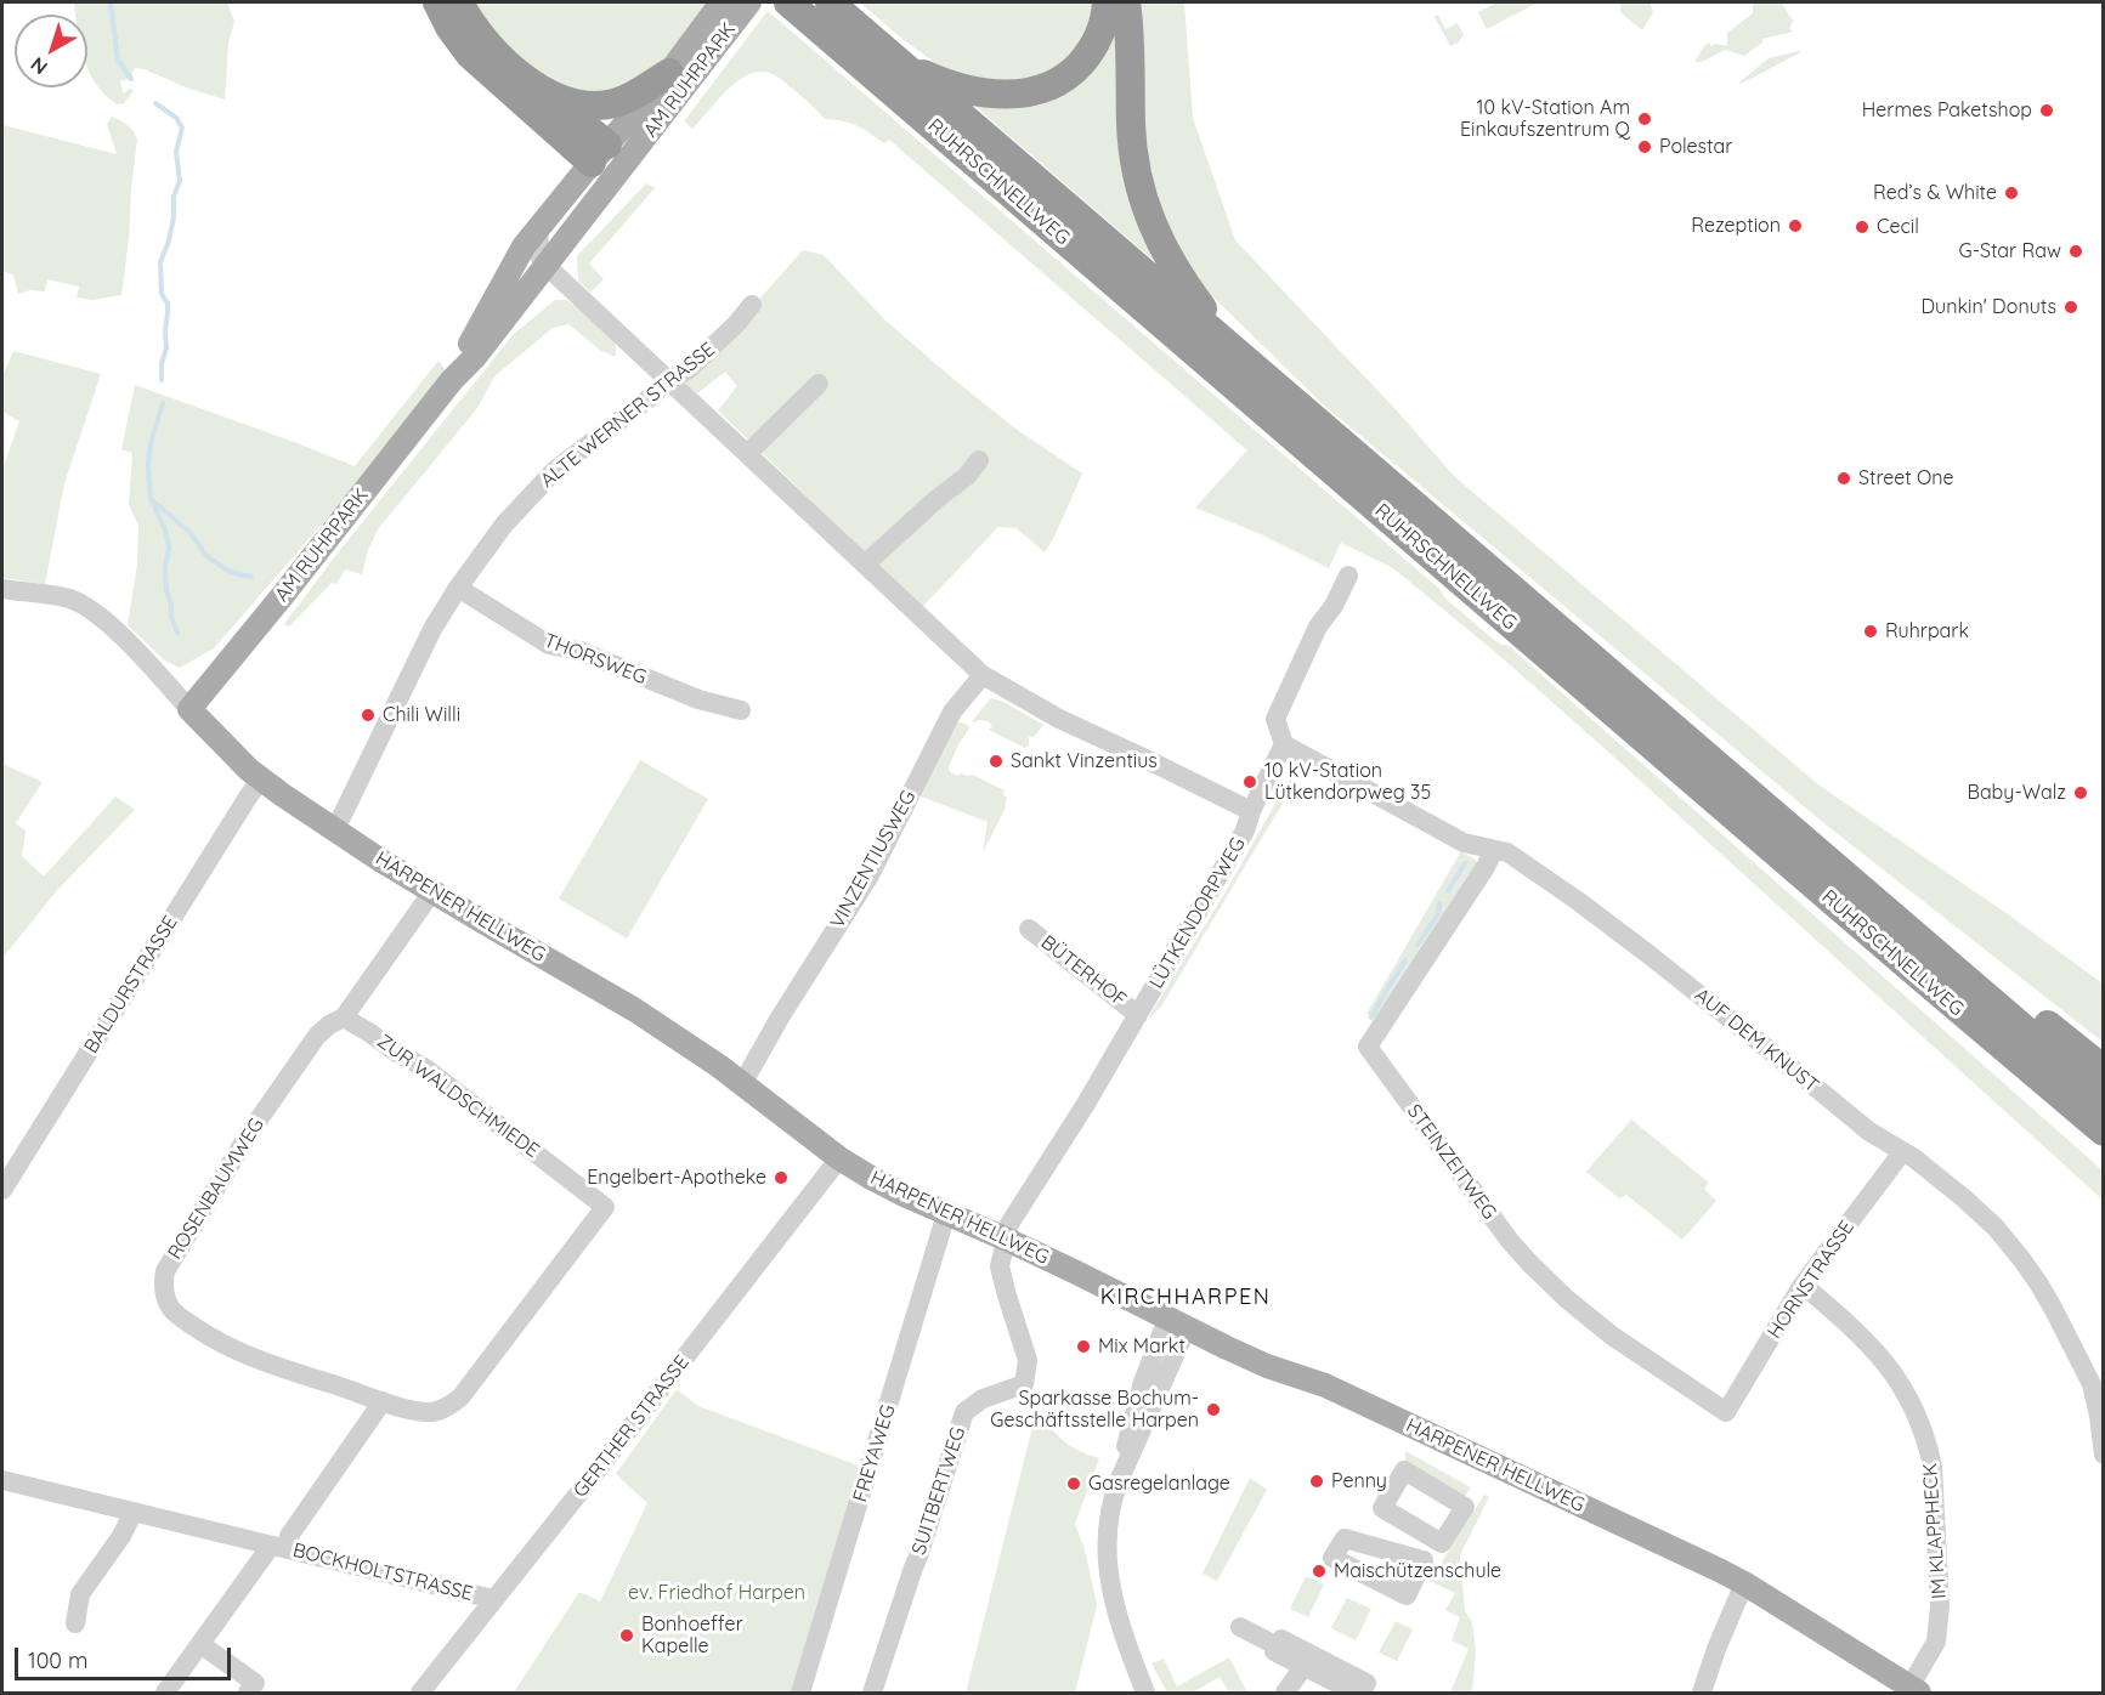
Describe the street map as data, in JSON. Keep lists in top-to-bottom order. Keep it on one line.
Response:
{"streets":{"highway":["RUHRSCHNELLWEG"],"main road":["AM RUHRPARK","HARPENER HELLWEG"],"street":["ALTE WERNER STRASSE","THORSWEG","VINZENTIUSWEG","LÜTKENDORPWEG","BÜTERHOF","BALDURSTRASSE","AUF DEM KNUST","ZUR WALDSCHMIEDE","STEINZEITWEG","ROSENBAUMWEG","HORNSTRASSE","GERTHER STRASSE","FREYAWEG","SUITBERTWEG","IM KLAPPHECK","BOCKHOLTSTRASSE"]},"crossings":[["AM RUHRPARK","HARPENER HELLWEG"],["ALTE WERNER STRASSE","THORSWEG"],["ALTE WERNER STRASSE","HARPENER HELLWEG"],["VINZENTIUSWEG","HARPENER HELLWEG"],["HARPENER HELLWEG","LÜTKENDORPWEG"],["HARPENER HELLWEG","BALDURSTRASSE"],["HARPENER HELLWEG","ROSENBAUMWEG"],["HARPENER HELLWEG","GERTHER STRASSE"],["HARPENER HELLWEG","FREYAWEG"],["HARPENER HELLWEG","SUITBERTWEG"],["HARPENER HELLWEG","IM KLAPPHECK"],["LÜTKENDORPWEG","BÜTERHOF"],["LÜTKENDORPWEG","AUF DEM KNUST"],["LÜTKENDORPWEG","SUITBERTWEG"],["AUF DEM KNUST","STEINZEITWEG"],["AUF DEM KNUST","HORNSTRASSE"],["ZUR WALDSCHMIEDE","ROSENBAUMWEG"],["STEINZEITWEG","HORNSTRASSE"],["HORNSTRASSE","IM KLAPPHECK"],["GERTHER STRASSE","BOCKHOLTSTRASSE"]],"districts":["KIRCHHARPEN"],"parks":["ev. Friedhof Harpen"],"places":["Hermes Paketshop","10 kV-Station Am Einkaufszentrum Q","Polestar","Red’s & White","Rezeption","Cecil","G-Star Raw","Dunkin' Donuts","Street One","Ruhrpark","Chili Willi","Sankt Vinzentius","10 kV-Station Lütkendorpweg 35","Baby-Walz","Engelbert-Apotheke","Mix Markt","Sparkasse Bochum- Geschäftsstelle Harpen","Penny","Gasregelanlage","Maischützenschule","Bonhoeffer Kapelle"],"scale_bar":"100 m","north":"bottom left"}
